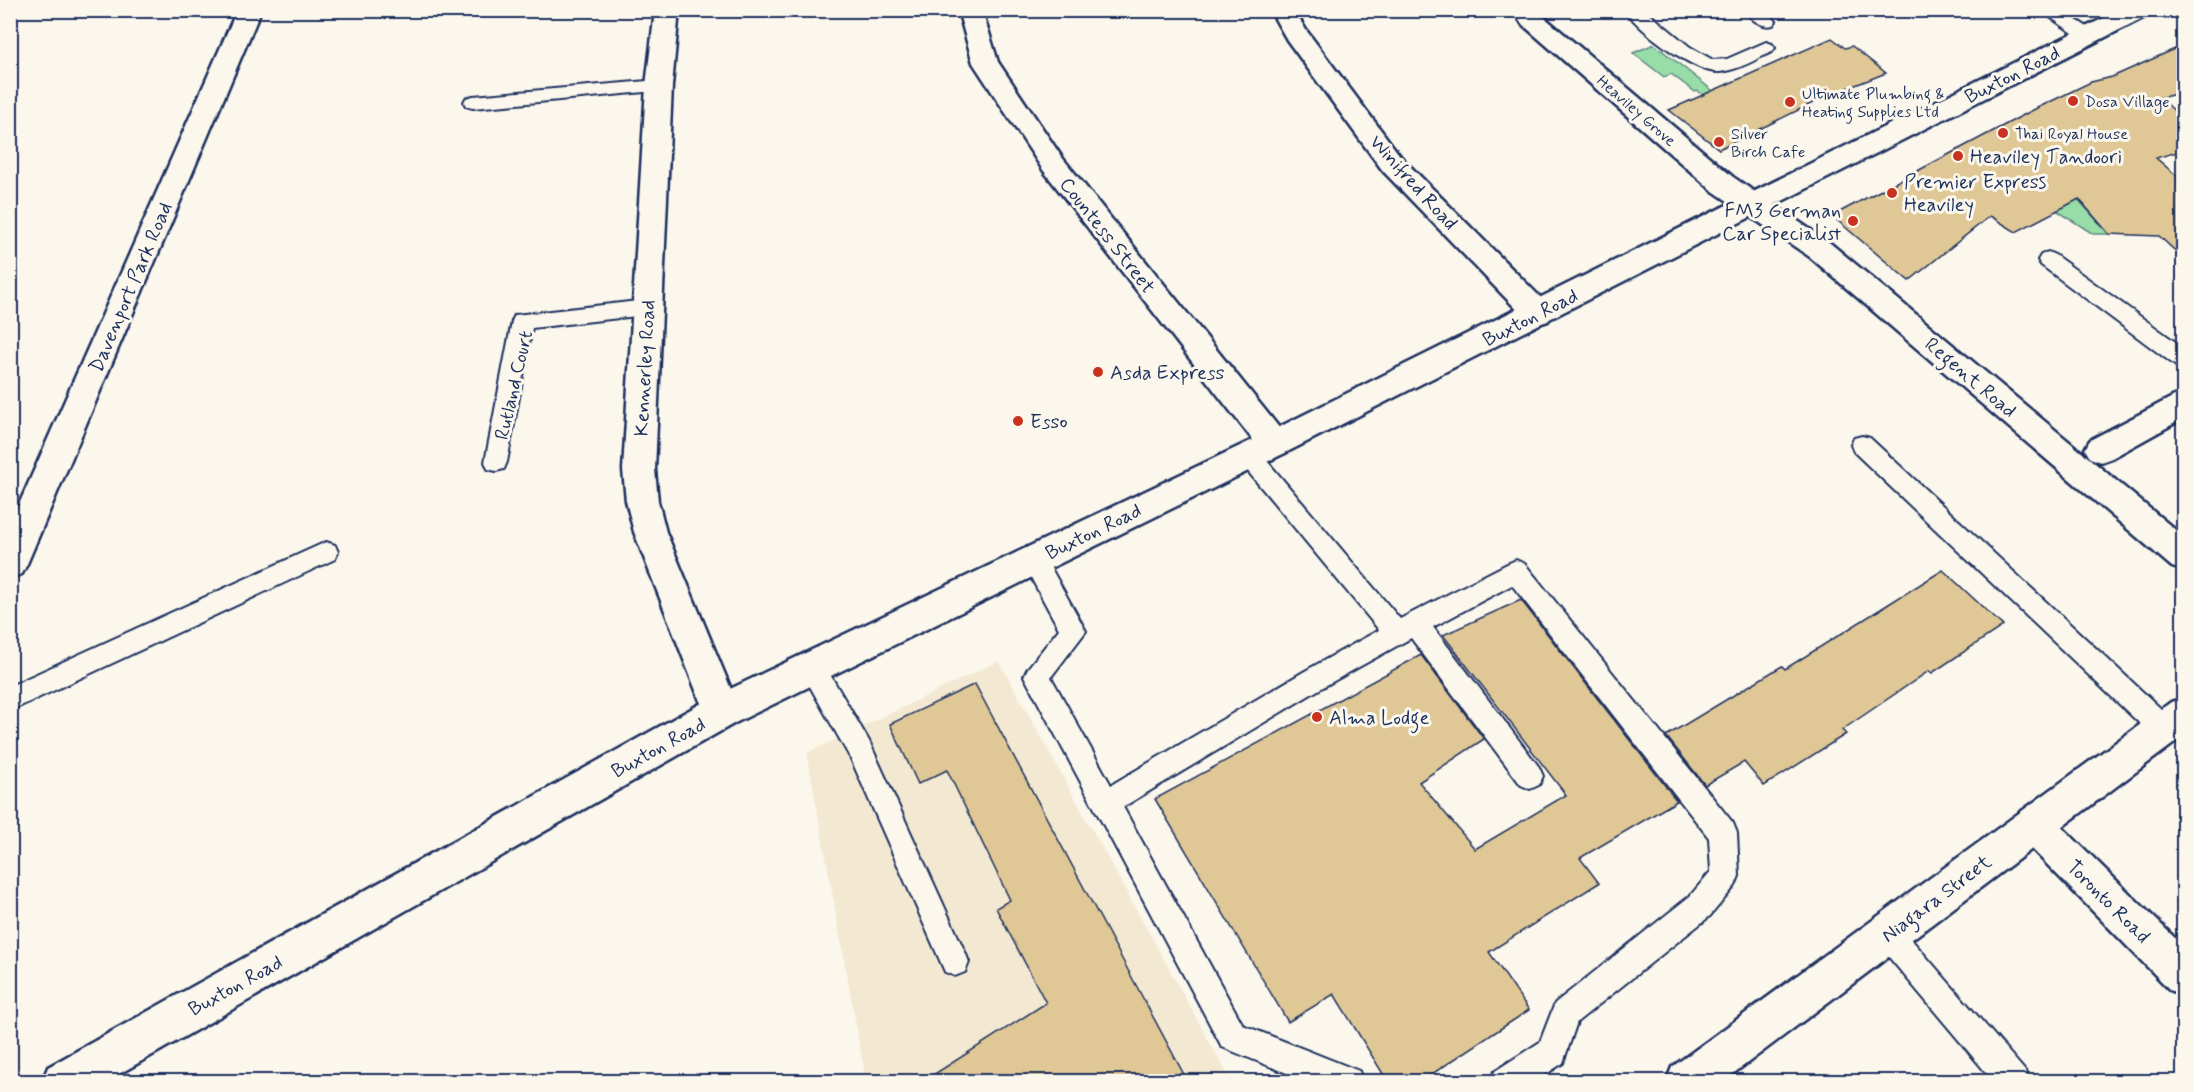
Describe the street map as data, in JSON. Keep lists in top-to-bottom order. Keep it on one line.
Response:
{"streets":{"main road":["Buxton Road","Heaviley Grove","Winifred Road","Countess Street","Davenport Park Road","Kennerley Road","Regent Road","Niagara Street","Toronto Road"],"lane":["Rutland Court"]},"crossings":[["Buxton Road","Heaviley Grove"],["Buxton Road","Winifred Road"],["Buxton Road","Countess Street"],["Buxton Road","Kennerley Road"],["Buxton Road","Regent Road"],["Heaviley Grove","Regent Road"],["Kennerley Road","Rutland Court"],["Niagara Street","Toronto Road"]],"places":["Dosa Village","Ultimate Plumbing & Heating Supplies Ltd","Thai Royal House","Silver Birch Cafe","Heaviley Tandoori","Premier Express Heaviley","FM3 German Car Specialist","Asda Express","Esso","Alma Lodge"]}
